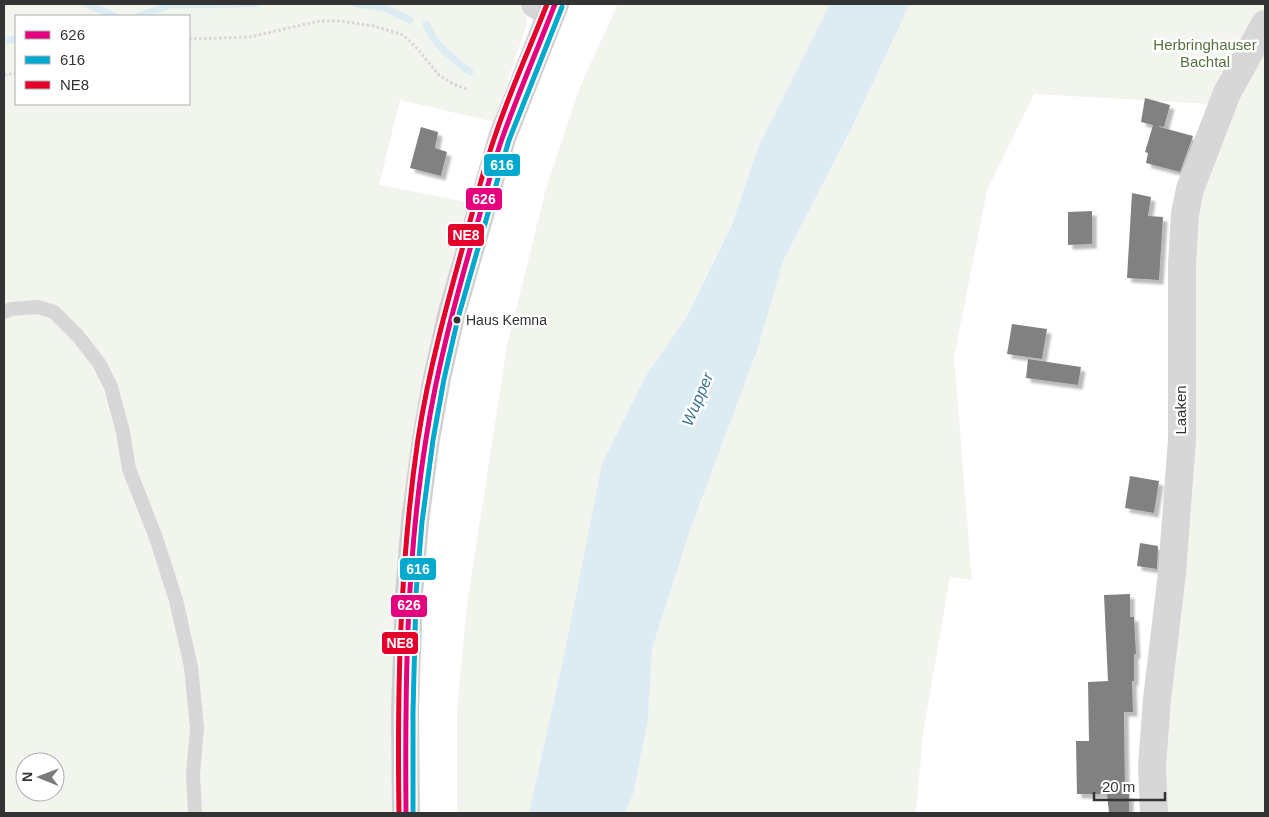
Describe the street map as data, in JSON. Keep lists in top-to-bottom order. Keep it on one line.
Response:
{"streets":{"street":["Laaken"]},"water":["Wupper"],"parks":["Herbringhauser Bachtal"],"places":["Haus Kemna"],"lines":["transit line 626","transit line NE8","transit line 616"],"legend":["626","616","NE8"],"scale_bar":"20 m","north":"left"}
